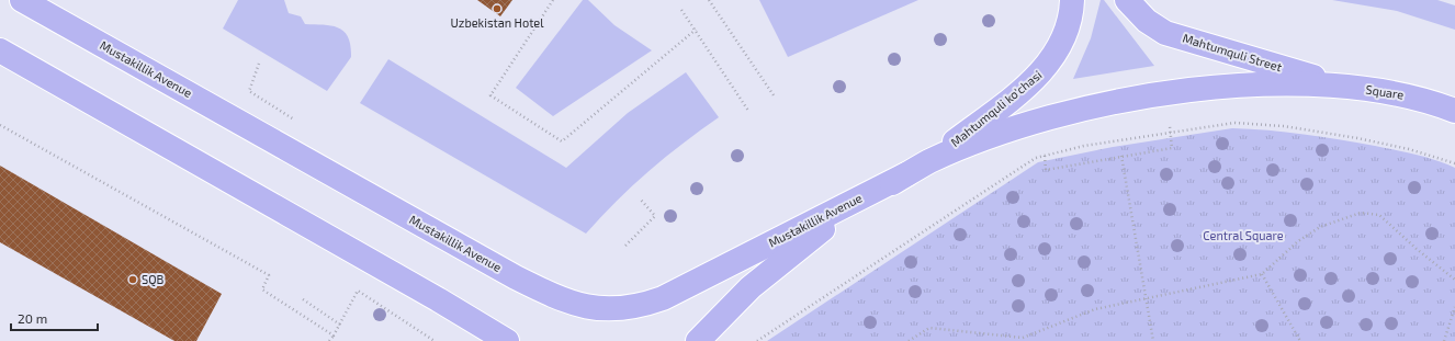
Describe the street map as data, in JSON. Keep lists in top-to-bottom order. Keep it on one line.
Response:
{"streets":{"main road":["Mahtumquli Street","Mustakillik Avenue","Square","Mahtumquli ko'chasi"]},"crossings":[["Mahtumquli Street","Square"]],"parks":["Central Square"],"places":["Uzbekistan Hotel","SQB"],"scale_bar":"20 m"}
